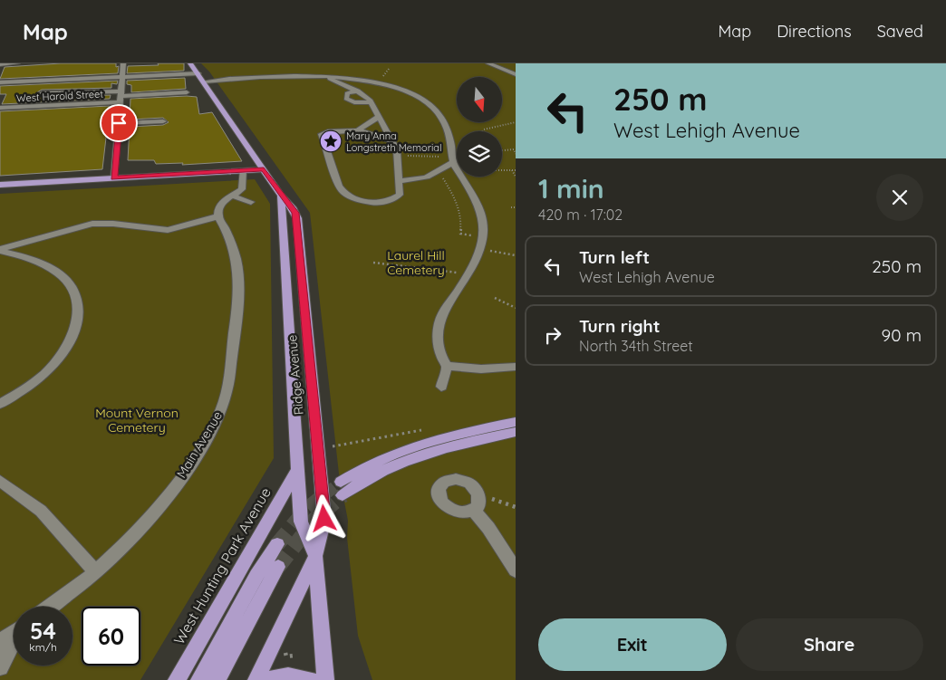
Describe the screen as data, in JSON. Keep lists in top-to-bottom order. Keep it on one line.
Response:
{"streets":{"main road":["Ridge Avenue","West Hunting Park Avenue"],"street":["West Harold Street","Main Avenue"]},"crossings":[["Ridge Avenue","West Hunting Park Avenue"]],"parks":["Laurel Hill Cemetery","Mount Vernon Cemetery"],"places":{"place":["Mary Anna Longstreth Memorial"]},"north":"bottom","page":{"header":"Map","nav":["Map","Directions","Saved"],"turn":["250 m","West Lehigh Avenue"],"heading":["1 min","420 m · 17:02"],"list":[{"name":"Turn left","note":"West Lehigh Avenue","value":"250 m"},{"name":"Turn right","note":"North 34th Street","value":"90 m"}],"speed":"54 km/h","limit":"60","buttons":["Exit","Share"]}}
